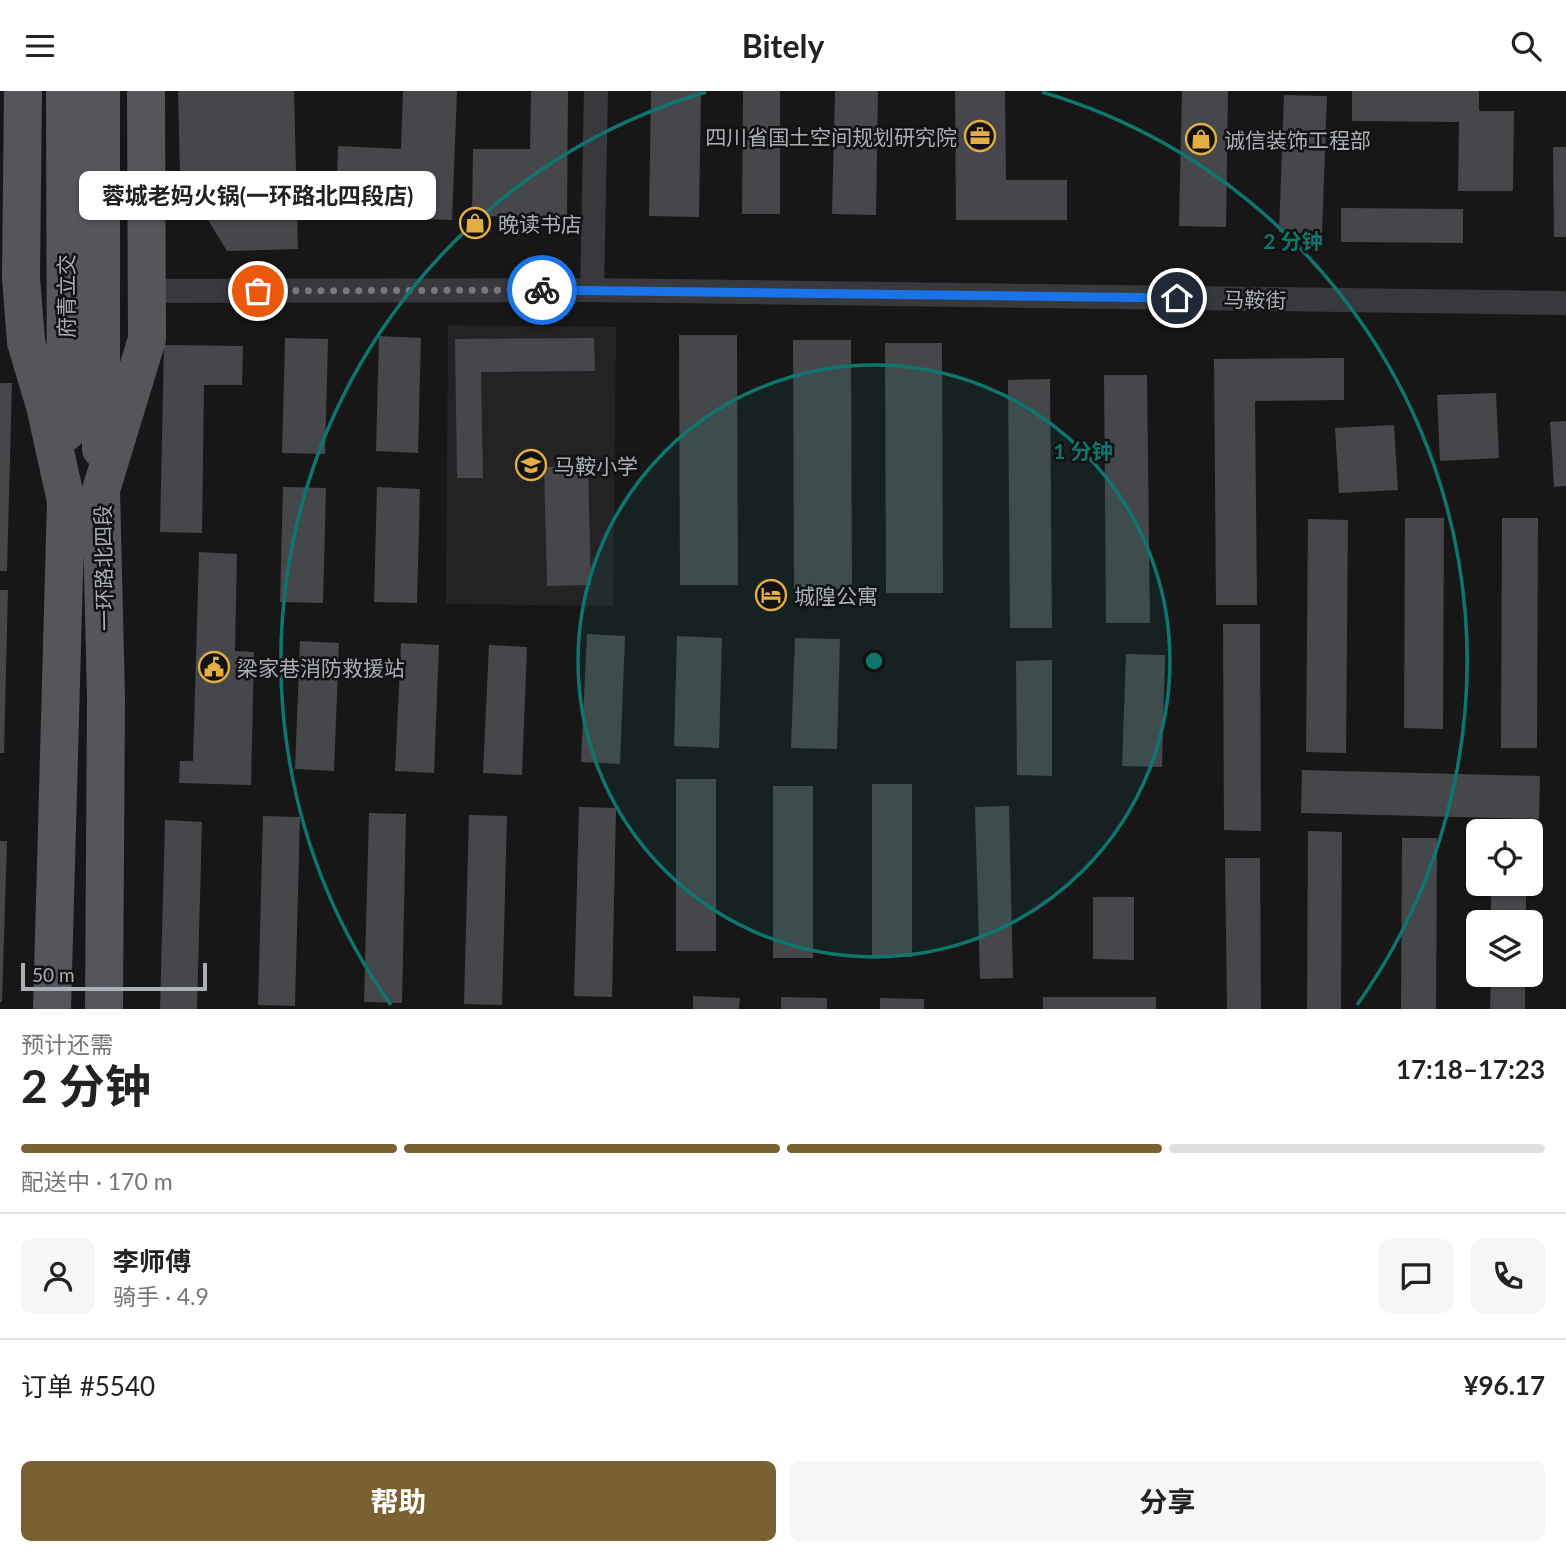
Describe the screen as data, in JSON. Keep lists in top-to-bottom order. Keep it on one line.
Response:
{"streets":{"main road":["府青立交","一环路北四段"],"street":["马鞍街"]},"crossings":[["府青立交","一环路北四段"],["马鞍街","一环路北四段"]],"places":{"office":["四川省国土空间规划研究院"],"shop":["诚信装饰工程部","晚读书店"],"other":["蓉城老妈火锅(一环路北四段店)"],"school or university":["马鞍小学"],"hotel":["城隍公寓"],"public building":["梁家巷消防救援站"]},"scale_bar":"50 m","page":{"header":"Bitely","bubble":"蓉城老妈火锅(一环路北四段店)","scale":"50 m","heading":["2 分钟","预计还需","17:18–17:23"],"panel":["李师傅","骑手 · 4.9","订单 #5540","¥96.17"],"bar":"配送中 · 170 m","buttons":["帮助","分享"]},"rings":["2 分钟","1 分钟"]}
